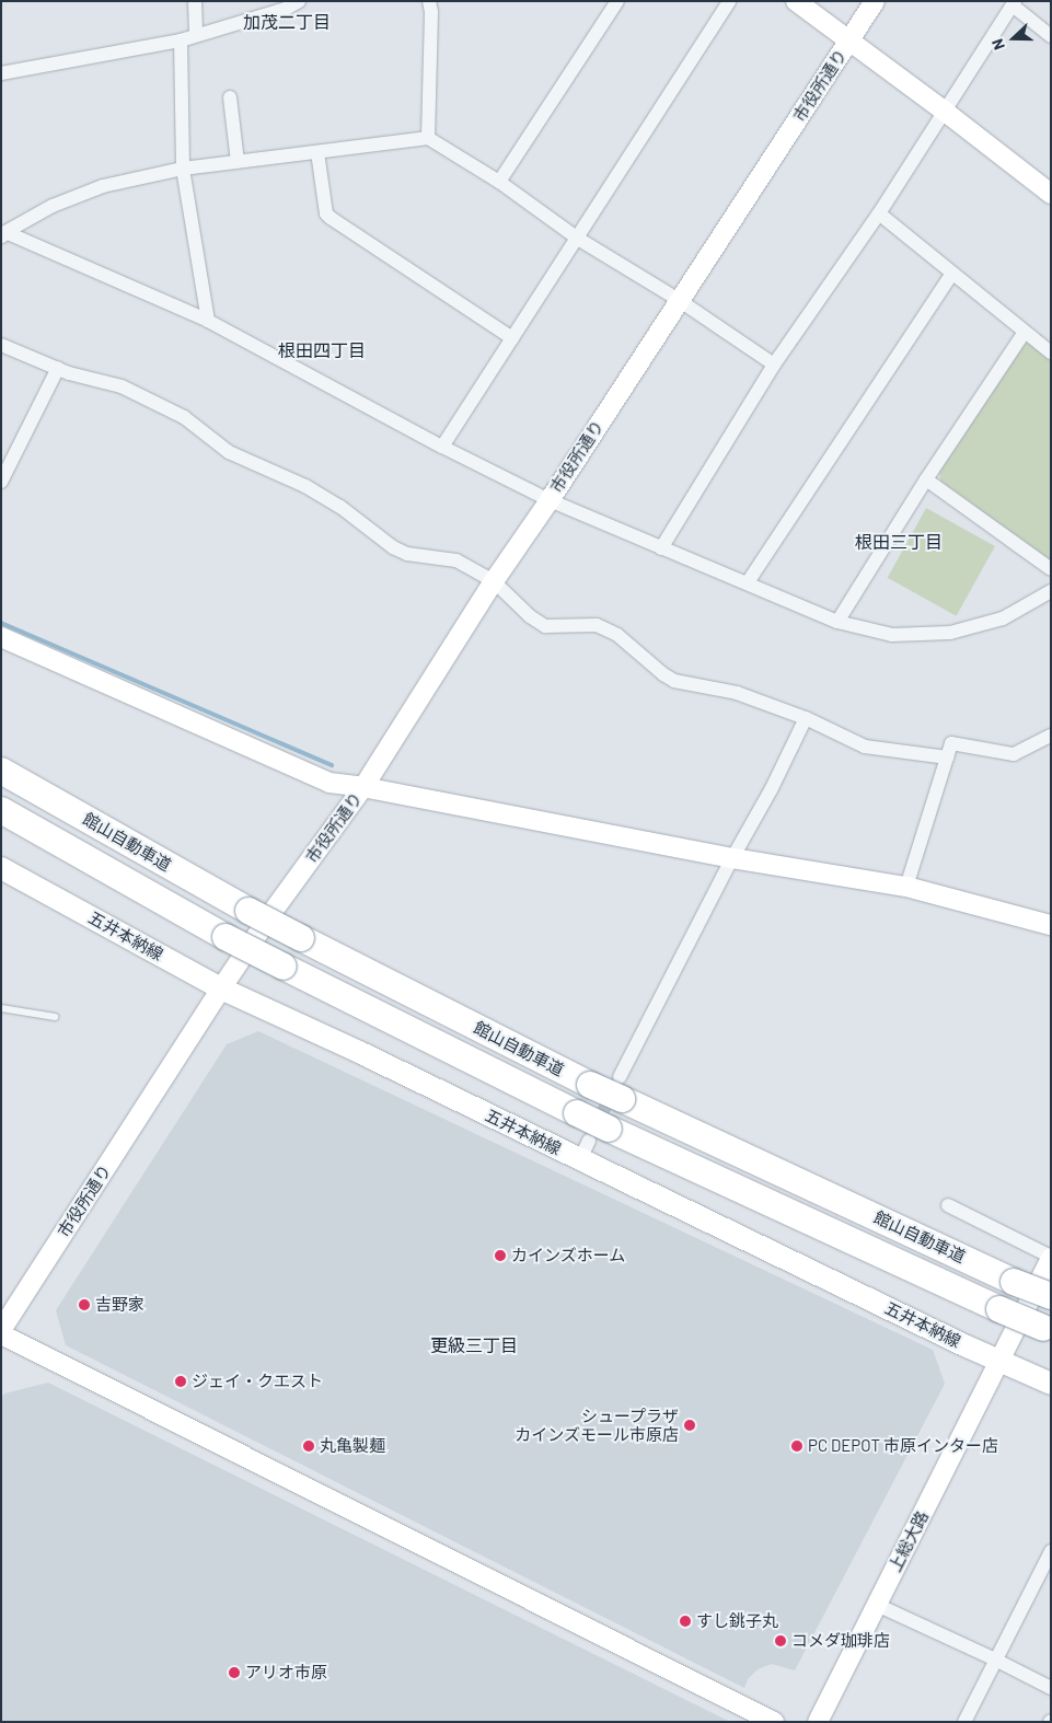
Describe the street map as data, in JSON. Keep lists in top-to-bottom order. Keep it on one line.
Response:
{"streets":{"highway":["館山自動車道"],"main road":["五井本納線"],"street":["市役所通り","上総大路"]},"crossings":[["市役所通り","五井本納線"],["館山自動車道","五井本納線"],["五井本納線","上総大路"]],"districts":["加茂二丁目","根田四丁目","根田三丁目","更級三丁目"],"places":["カインズホーム","吉野家","ジェイ・クエスト","シュープラザ カインズモール市原店","丸亀製麺","PC DEPOT 市原インター店","すし銚子丸","コメダ珈琲店","アリオ市原"],"north":"left"}
